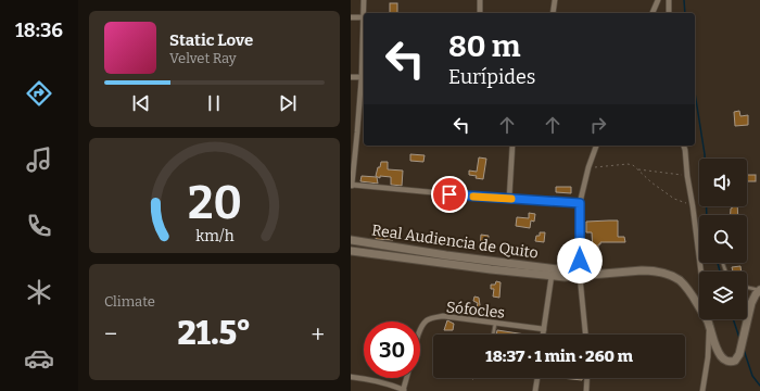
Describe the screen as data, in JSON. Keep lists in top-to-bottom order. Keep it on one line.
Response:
{"streets":{"main road":["Real Audiencia de Quito"],"street":["Sófocles"]},"page":{"tabs":"18:36","turn":["80 m","Eurípides"],"song":["Static Love","Velvet Ray"],"tile":"Climate","heat":["−","21.5°","+"],"limit":"30","trip":"18:37 · 1 min · 260 m","gauge":["20","km/h"]}}
